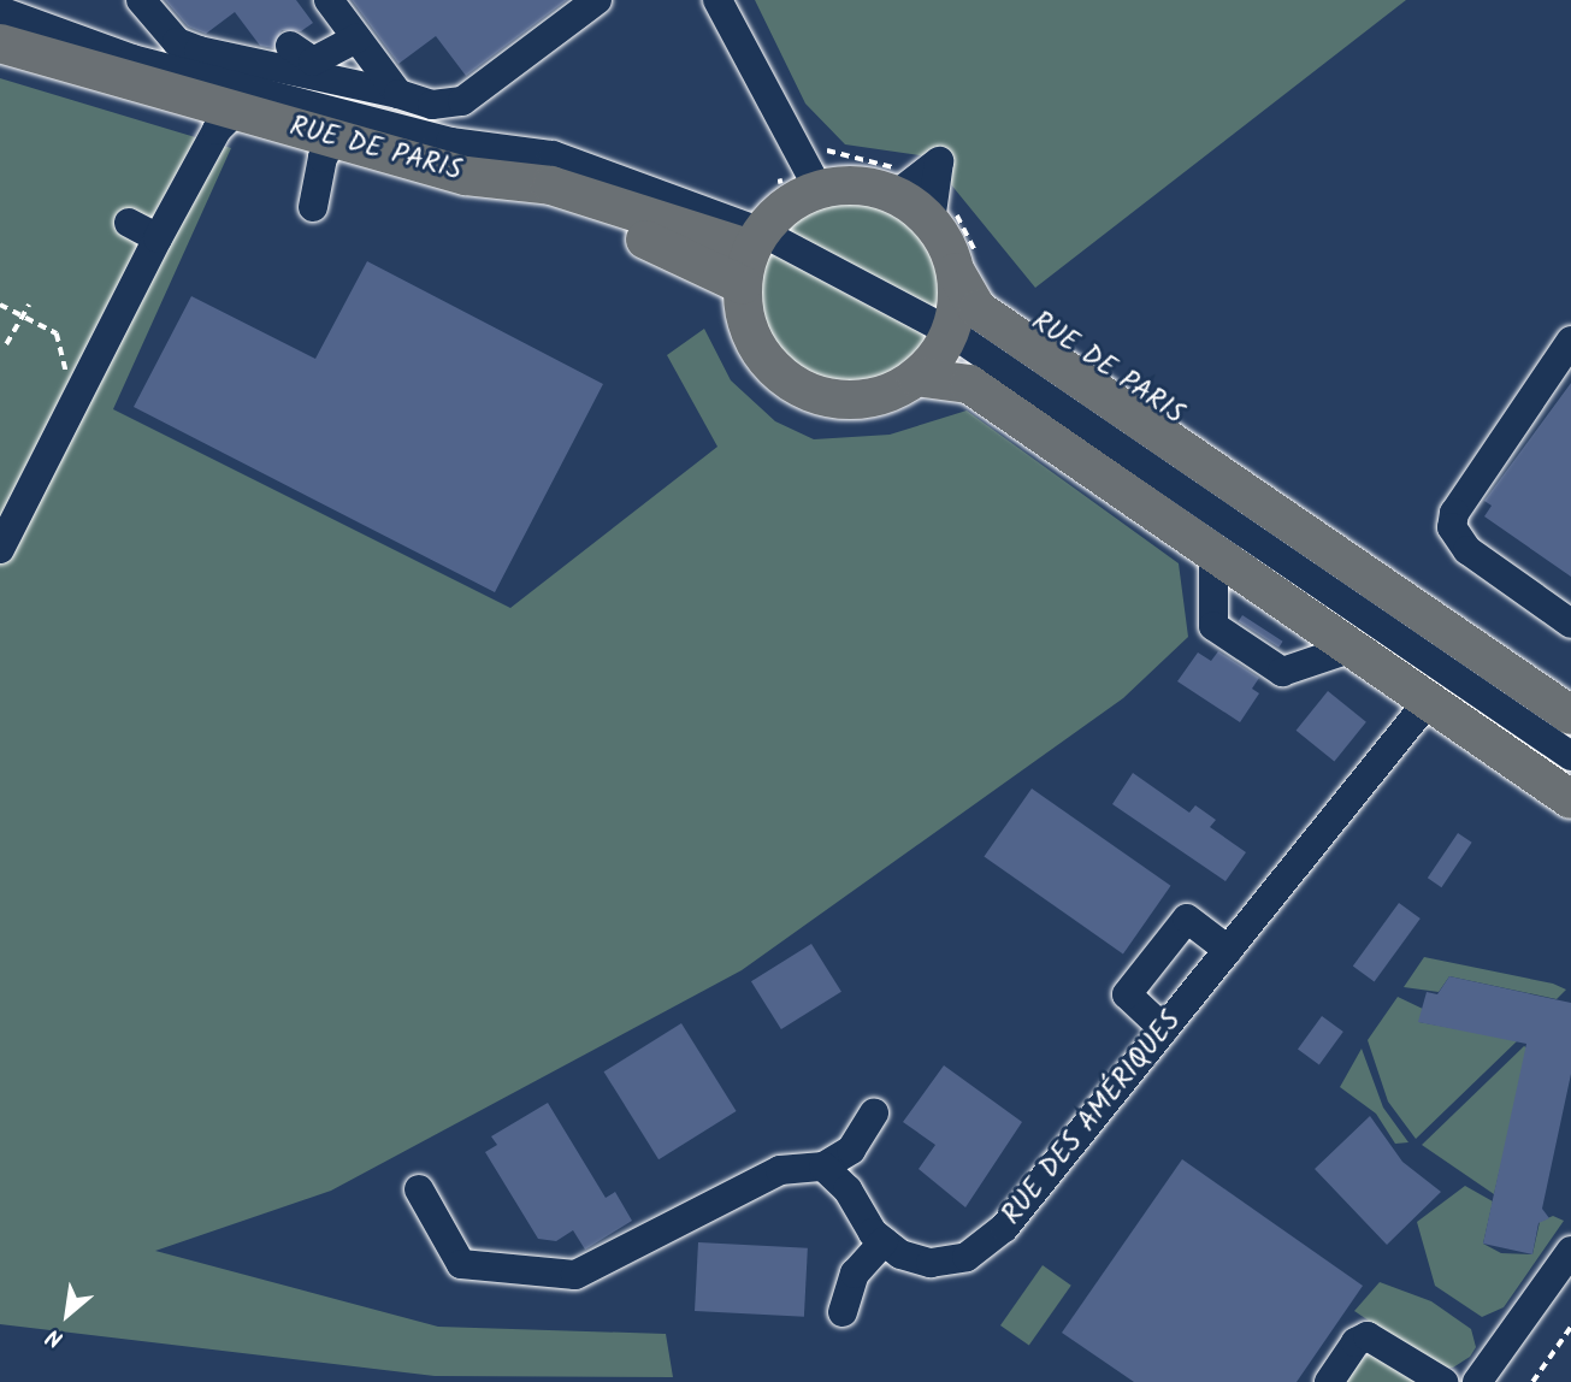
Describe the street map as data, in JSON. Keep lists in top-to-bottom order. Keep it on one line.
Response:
{"streets":{"main road":["RUE DE PARIS"],"street":["RUE DES AMÉRIQUES"]},"north":"bottom left"}
